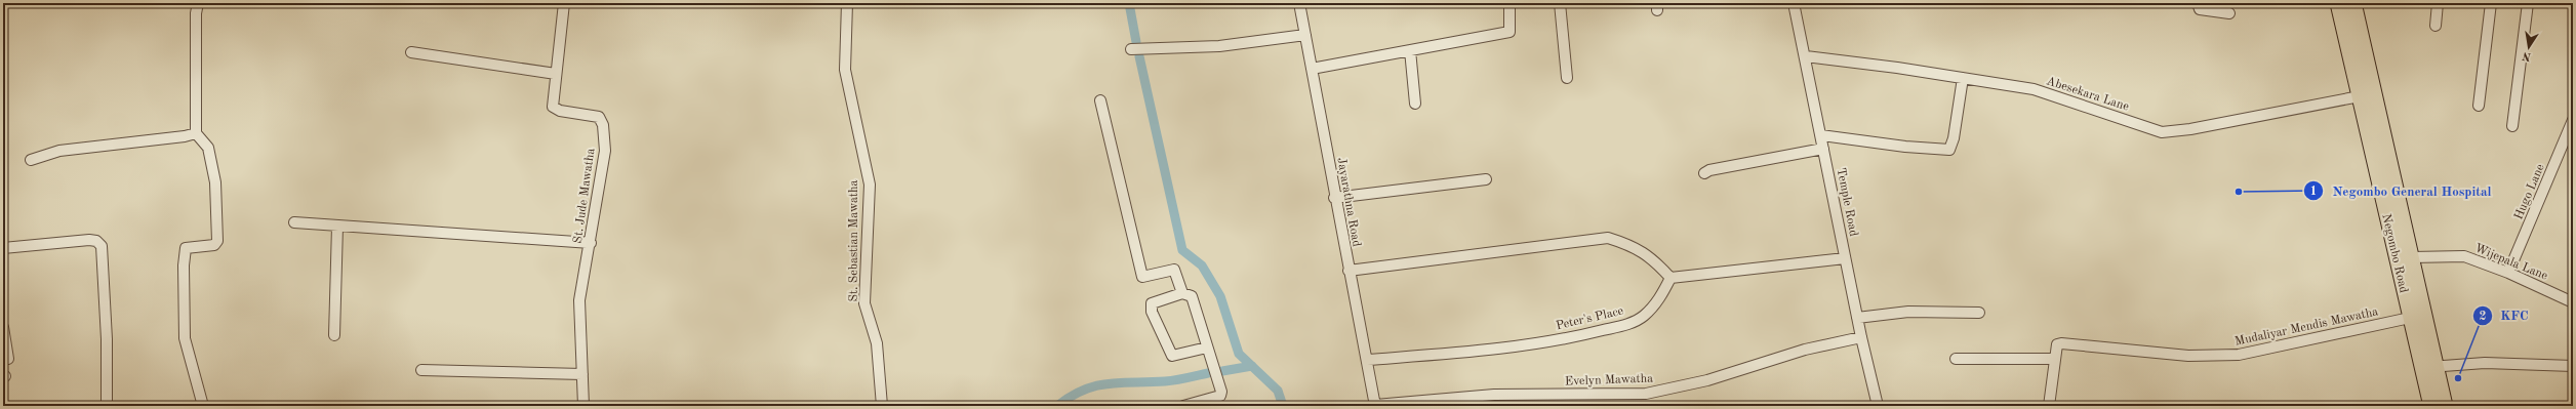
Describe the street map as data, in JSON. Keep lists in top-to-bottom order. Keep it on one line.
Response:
{"streets":{"highway":["Negombo Road"],"street":["Abesekara Lane","Hugo Lane","St. Jude Mawatha","Jayarathna Road","Temple Road","St. Sebastian Mawatha","Wijepala Lane","Peter's Place","Mudaliyar Mendis Mawatha","Evelyn Mawatha"]},"crossings":[["Abesekara Lane","Temple Road"],["Abesekara Lane","Negombo Road"],["Hugo Lane","Wijepala Lane"],["Jayarathna Road","Peter's Place"],["Jayarathna Road","Evelyn Mawatha"],["Temple Road","Evelyn Mawatha"],["Negombo Road","Wijepala Lane"],["Negombo Road","Mudaliyar Mendis Mawatha"]],"places":["Negombo General Hospital","KFC"],"north":"bottom"}
